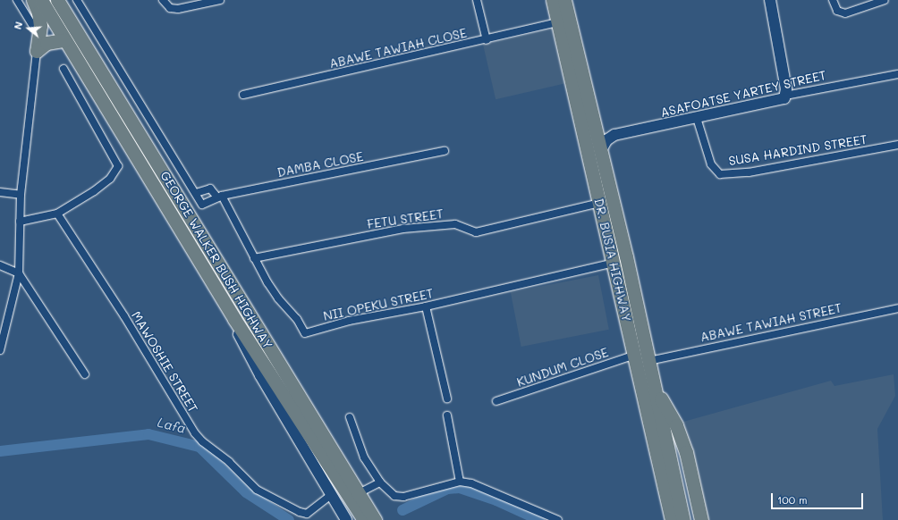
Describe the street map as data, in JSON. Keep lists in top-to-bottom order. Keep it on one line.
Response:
{"streets":{"highway":["GEORGE WALKER BUSH HIGHWAY","DR. BUSIA HIGHWAY"],"street":["ABAWE TAWIAH CLOSE","ASAFOATSE YARTEY STREET","SUSA HARDIND STREET","DAMBA CLOSE","FETU STREET","NII OPEKU STREET","ABAWE TAWIAH STREET","MAWOSHIE STREET","KUNDUM CLOSE"]},"crossings":[["ABAWE TAWIAH CLOSE","DR. BUSIA HIGHWAY"],["ASAFOATSE YARTEY STREET","SUSA HARDIND STREET"],["ASAFOATSE YARTEY STREET","DR. BUSIA HIGHWAY"],["DAMBA CLOSE","NII OPEKU STREET"],["FETU STREET","DR. BUSIA HIGHWAY"],["FETU STREET","NII OPEKU STREET"],["GEORGE WALKER BUSH HIGHWAY","MAWOSHIE STREET"],["DR. BUSIA HIGHWAY","NII OPEKU STREET"],["DR. BUSIA HIGHWAY","ABAWE TAWIAH STREET"],["DR. BUSIA HIGHWAY","KUNDUM CLOSE"]],"water":["Lafa"],"scale_bar":"100 m","north":"left"}
